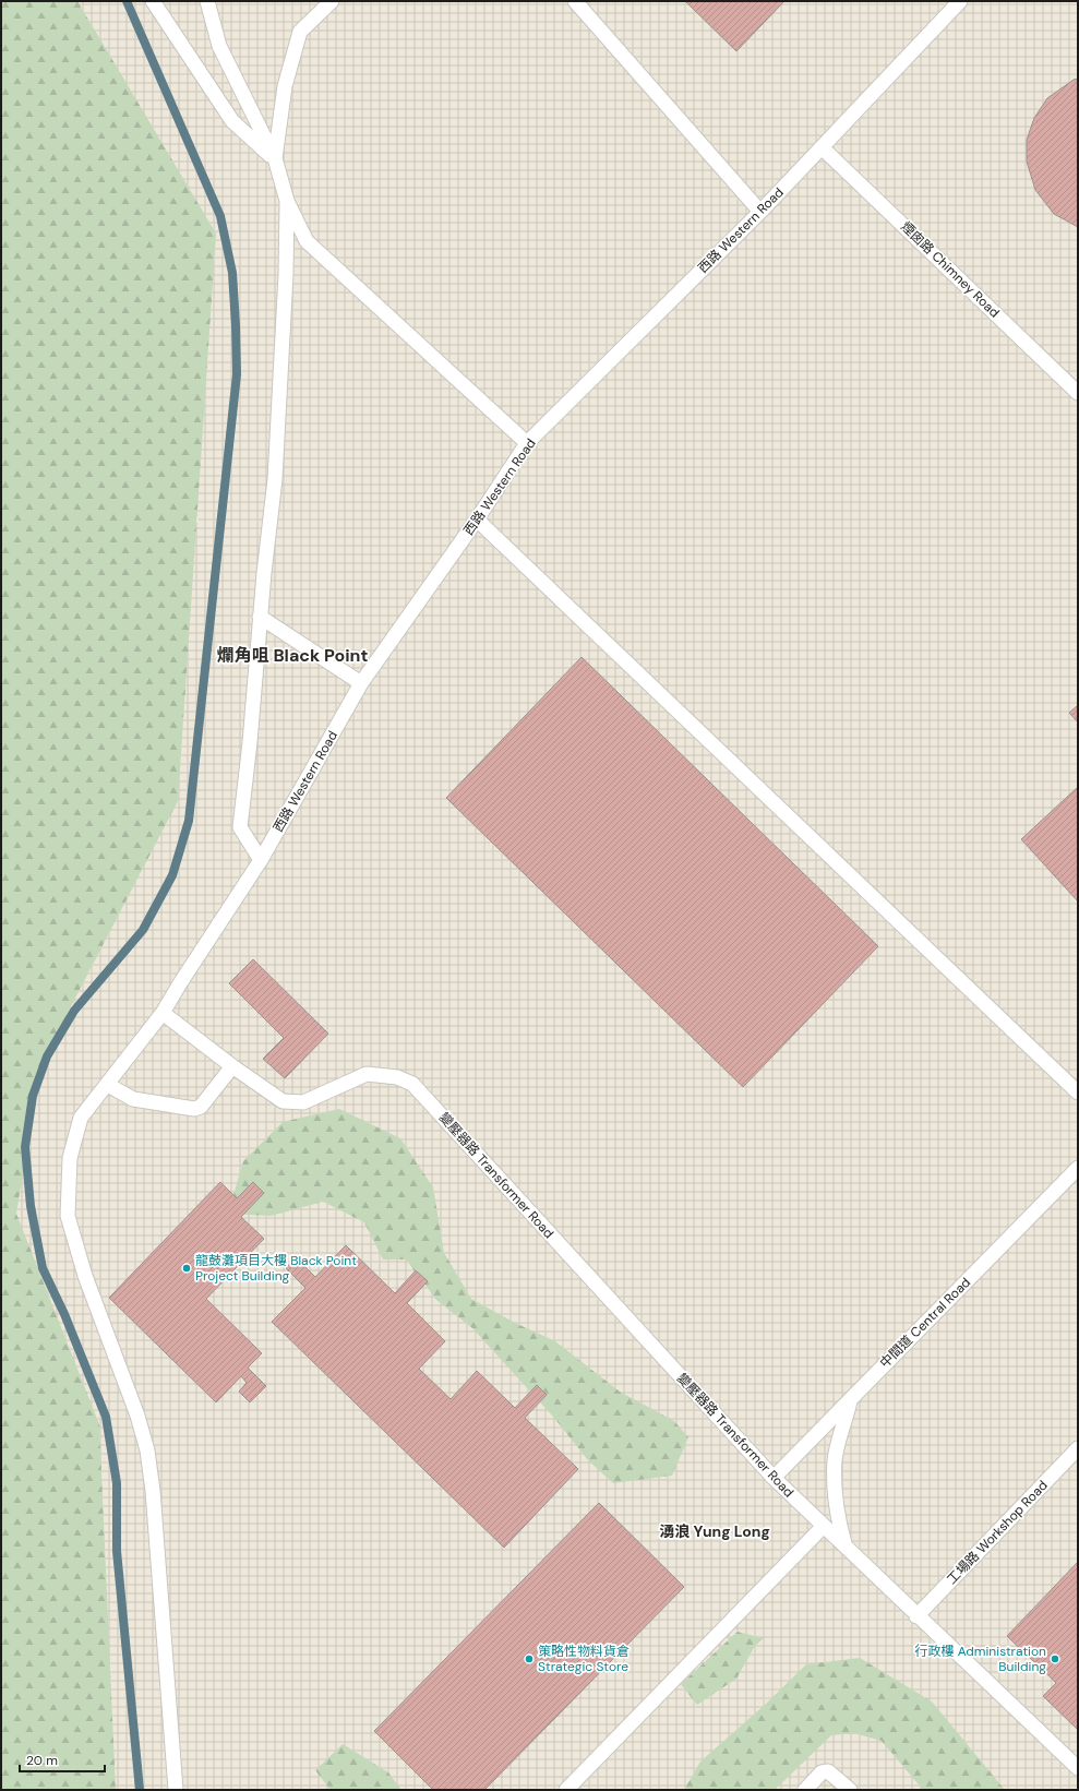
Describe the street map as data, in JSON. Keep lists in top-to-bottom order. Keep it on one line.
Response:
{"streets":{"lane":["西路 Western Road","煙囱路 Chimney Road","變壓器路 Transformer Road","中間道 Central Road","工場路 Workshop Road"]},"crossings":[["西路 Western Road","煙囱路 Chimney Road"],["變壓器路 Transformer Road","中間道 Central Road"],["變壓器路 Transformer Road","工場路 Workshop Road"]],"districts":["爛角咀 Black Point","湧浪 Yung Long"],"places":["龍鼓灘項目大樓 Black Point Project Building","策略性物料貨倉 Strategic Store","行政樓 Administration Building"],"scale_bar":"20 m"}
